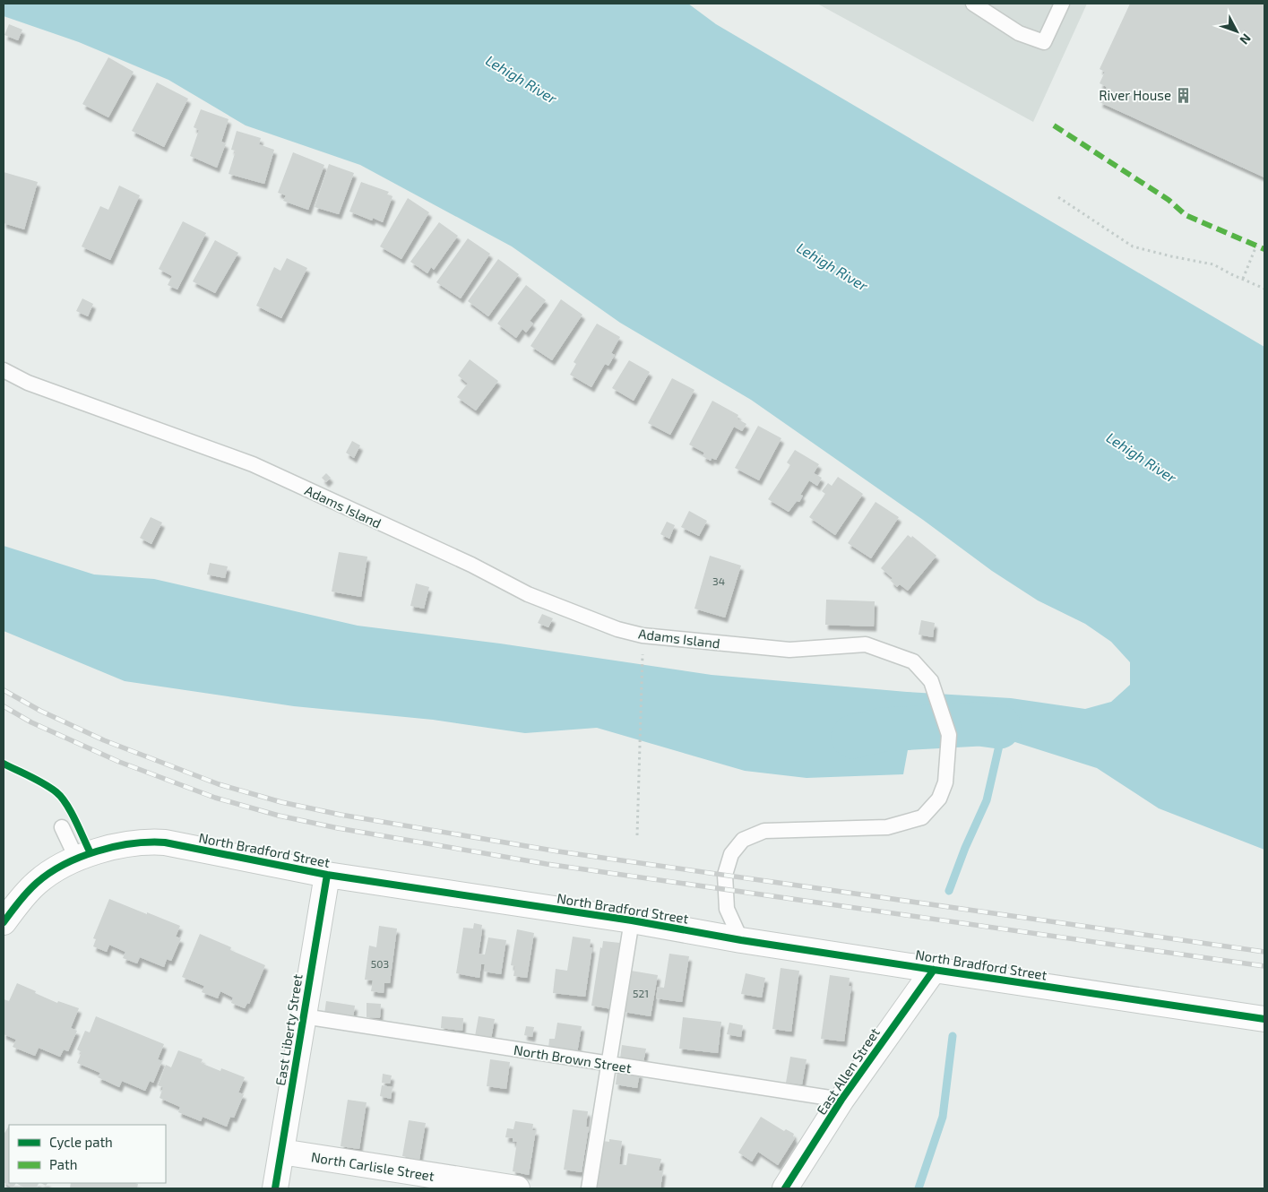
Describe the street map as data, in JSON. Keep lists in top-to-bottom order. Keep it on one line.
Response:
{"streets":{"street":["North Bradford Street","East Liberty Street","East Allen Street","North Carlisle Street"],"lane":["Adams Island","North Brown Street"]},"crossings":[["Adams Island","North Bradford Street"],["North Bradford Street","East Liberty Street"],["North Bradford Street","East Allen Street"],["East Liberty Street","North Brown Street"],["East Liberty Street","North Carlisle Street"],["North Brown Street","East Allen Street"]],"water":["Lehigh River"],"places":{"building":["River House"]},"house_numbers":["34","503","521"],"legend":["Cycle path","Path"],"north":"bottom right"}
